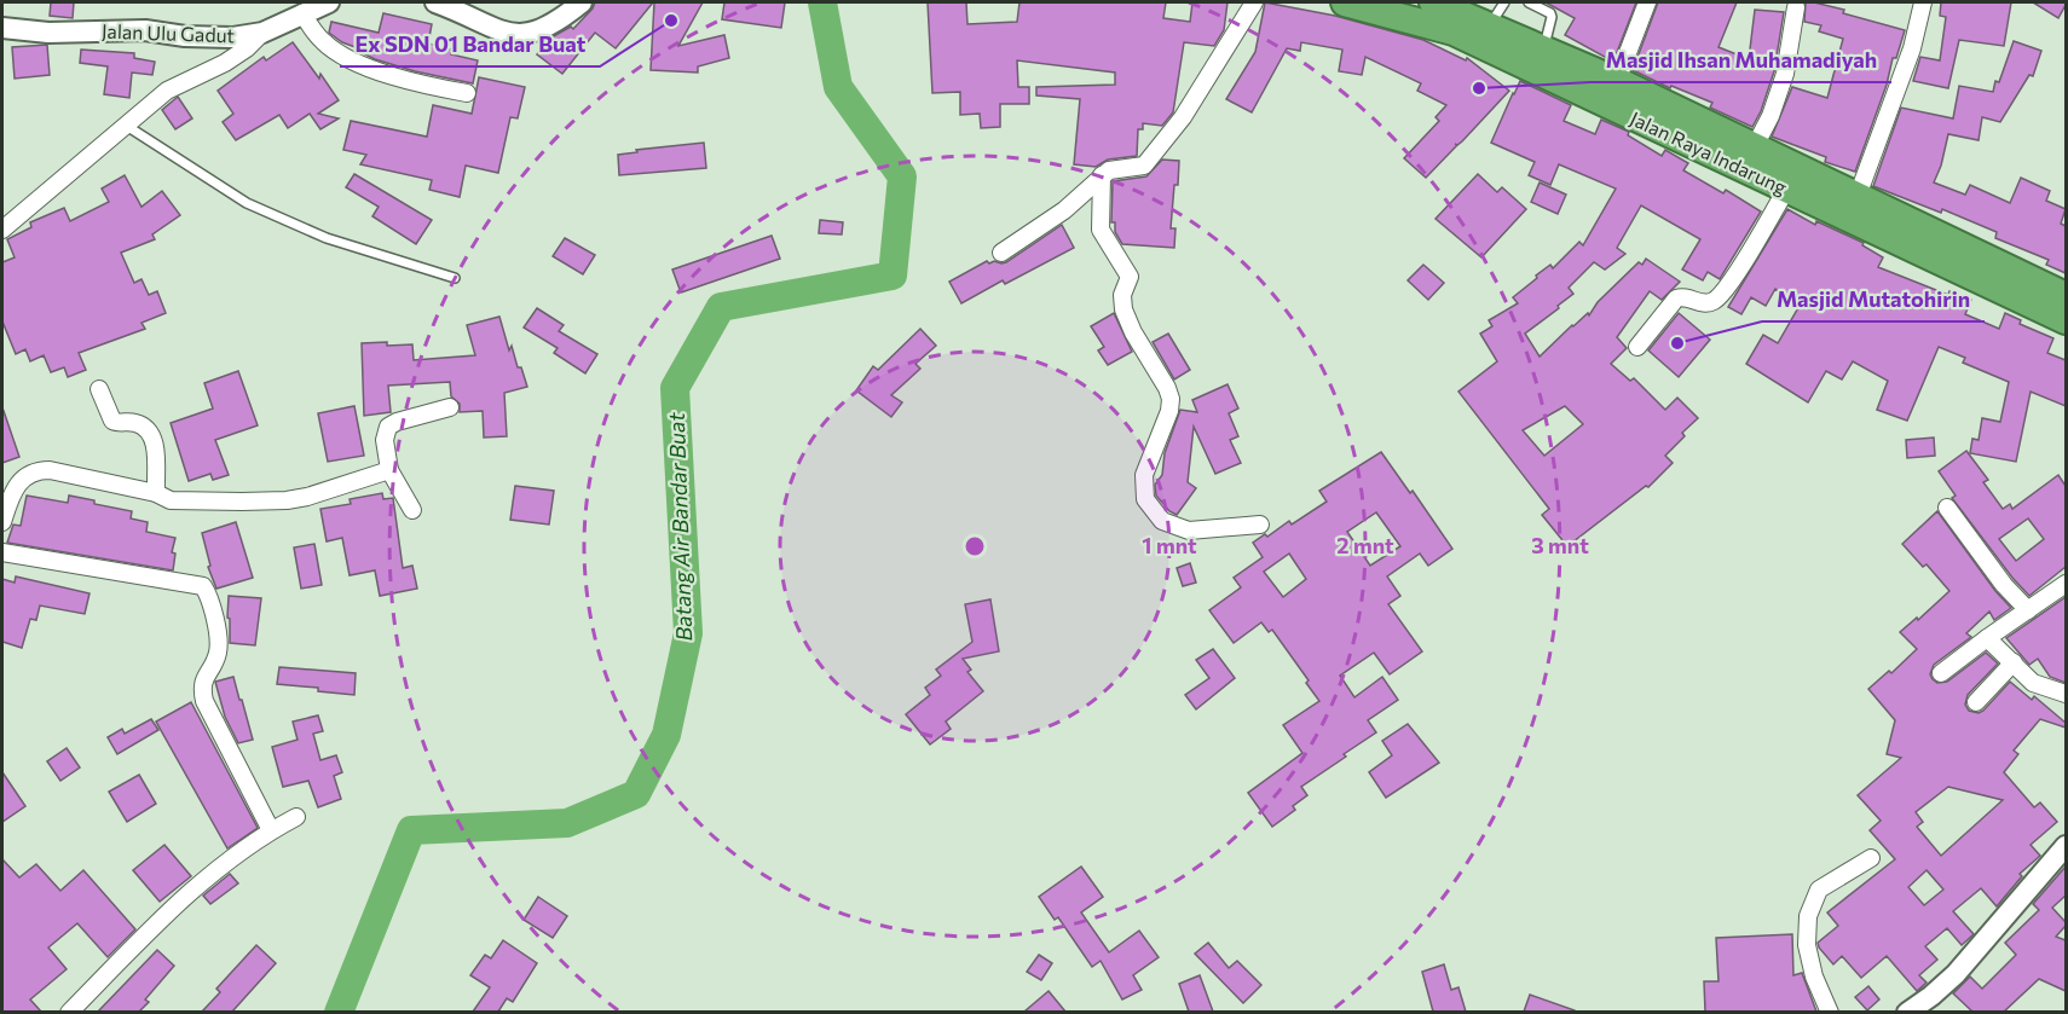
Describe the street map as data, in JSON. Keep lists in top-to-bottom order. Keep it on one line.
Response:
{"streets":{"highway":["Jalan Raya Indarung"],"street":["Jalan Ulu Gadut"]},"water":["Batang Air Bandar Buat"],"places":["Ex SDN 01 Bandar Buat","Masjid Ihsan Muhamadiyah","Masjid Mutatohirin"],"rings":["1 mnt","2 mnt","3 mnt"]}
